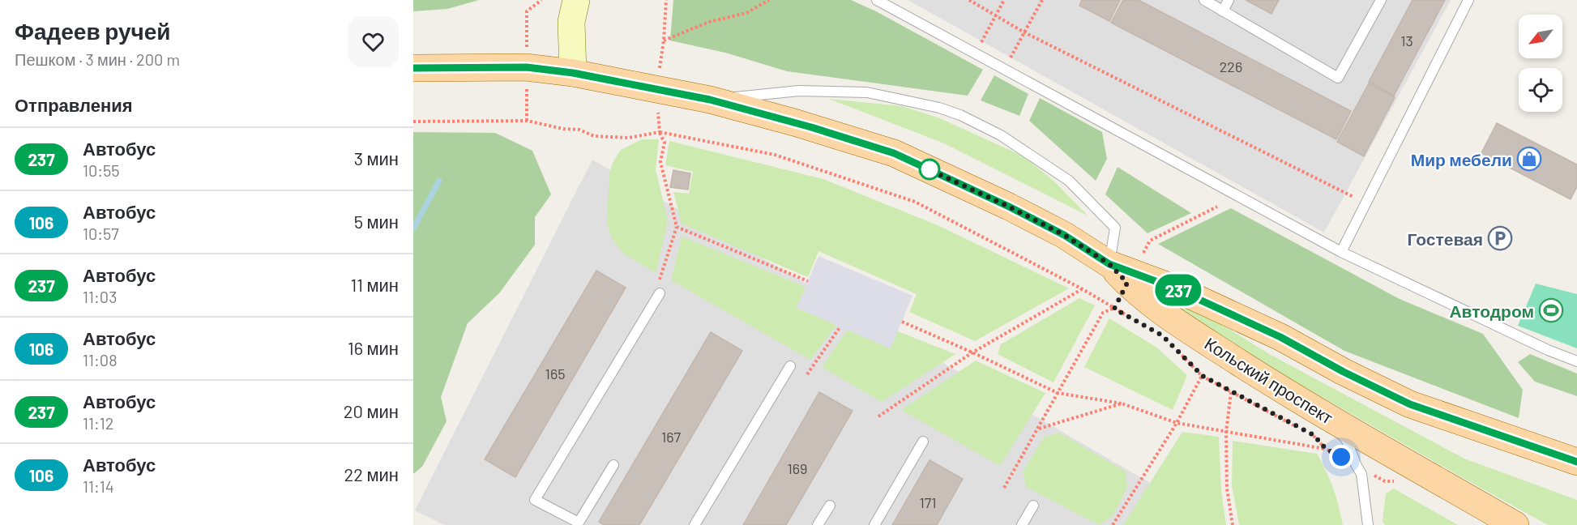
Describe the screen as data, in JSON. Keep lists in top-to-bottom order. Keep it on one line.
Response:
{"streets":{"main road":["Кольский проспект"]},"places":{"shop":["Мир мебели"],"parking":["Гостевая"],"sports":["Автодром"]},"lines":["bus line 237"],"house_numbers":["13","226","165","167","169","171"],"north":"bottom left","page":{"heading":[["Фадеев ручей","Пешком · 3 мин · 200 m"],"Отправления"],"on_map":"237","list":[{"mark":"237","name":"Автобус","note":"10:55","value":"3 мин"},{"mark":"106","name":"Автобус","note":"10:57","value":"5 мин"},{"mark":"237","name":"Автобус","note":"11:03","value":"11 мин"},{"mark":"106","name":"Автобус","note":"11:08","value":"16 мин"},{"mark":"237","name":"Автобус","note":"11:12","value":"20 мин"},{"mark":"106","name":"Автобус","note":"11:14","value":"22 мин"}]}}
